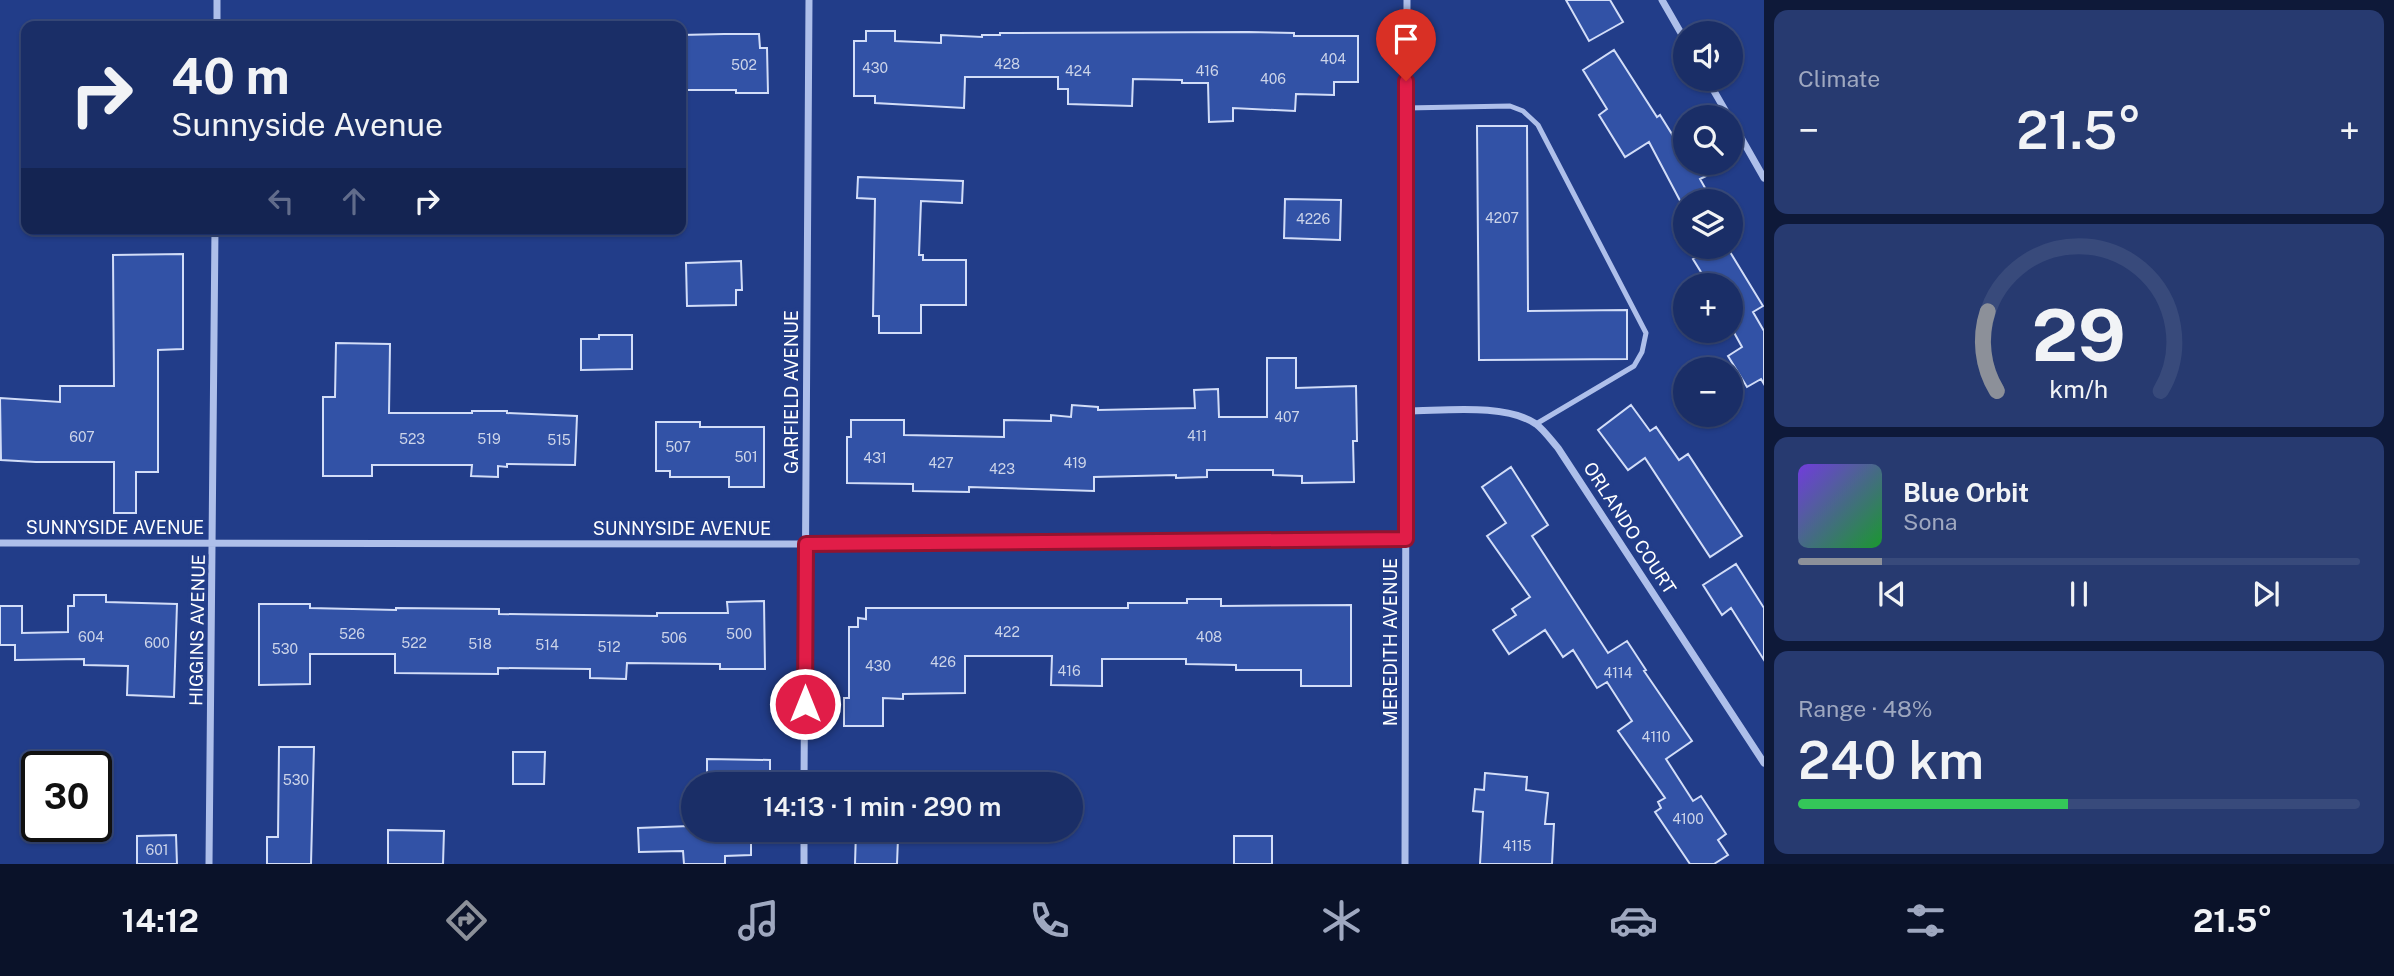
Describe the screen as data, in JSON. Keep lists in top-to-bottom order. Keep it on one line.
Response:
{"streets":{"street":["GARFIELD AVENUE","SUNNYSIDE AVENUE","ORLANDO COURT","HIGGINS AVENUE","MEREDITH AVENUE"]},"crossings":[["GARFIELD AVENUE","SUNNYSIDE AVENUE"],["SUNNYSIDE AVENUE","HIGGINS AVENUE"],["SUNNYSIDE AVENUE","MEREDITH AVENUE"],["ORLANDO COURT","MEREDITH AVENUE"]],"house_numbers":["404","428","502","430","424","416","406","4207","4226","407","411","607","523","519","515","507","501","431","427","419","423","422","526","500","604","408","506","600","522","518","514","512","530","426","430","416","4114","4110","530","4100","4115","601"],"page":{"tile":["Climate",["Range · 48%","240 km"]],"map_buttons":["+","−"],"turn":["40 m","Sunnyside Avenue"],"heat":["−","21.5°","+"],"song":["Blue Orbit","Sona"],"limit":"30","trip":"14:13 · 1 min · 290 m","tabs":["14:12","21.5°"],"gauge":["29","km/h"]}}
